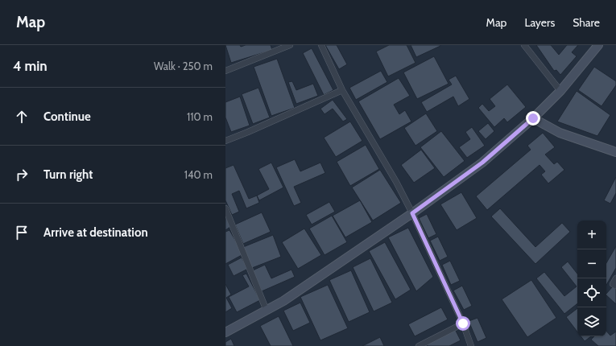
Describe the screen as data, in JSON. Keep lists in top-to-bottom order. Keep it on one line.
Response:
{"page":{"header":"Map","nav":["Map","Layers","Share"],"heading":["4 min","Walk · 250 m"],"list":[["Continue","110 m"],["Turn right","140 m"],"Arrive at destination"],"map_buttons":["+","−"]}}
